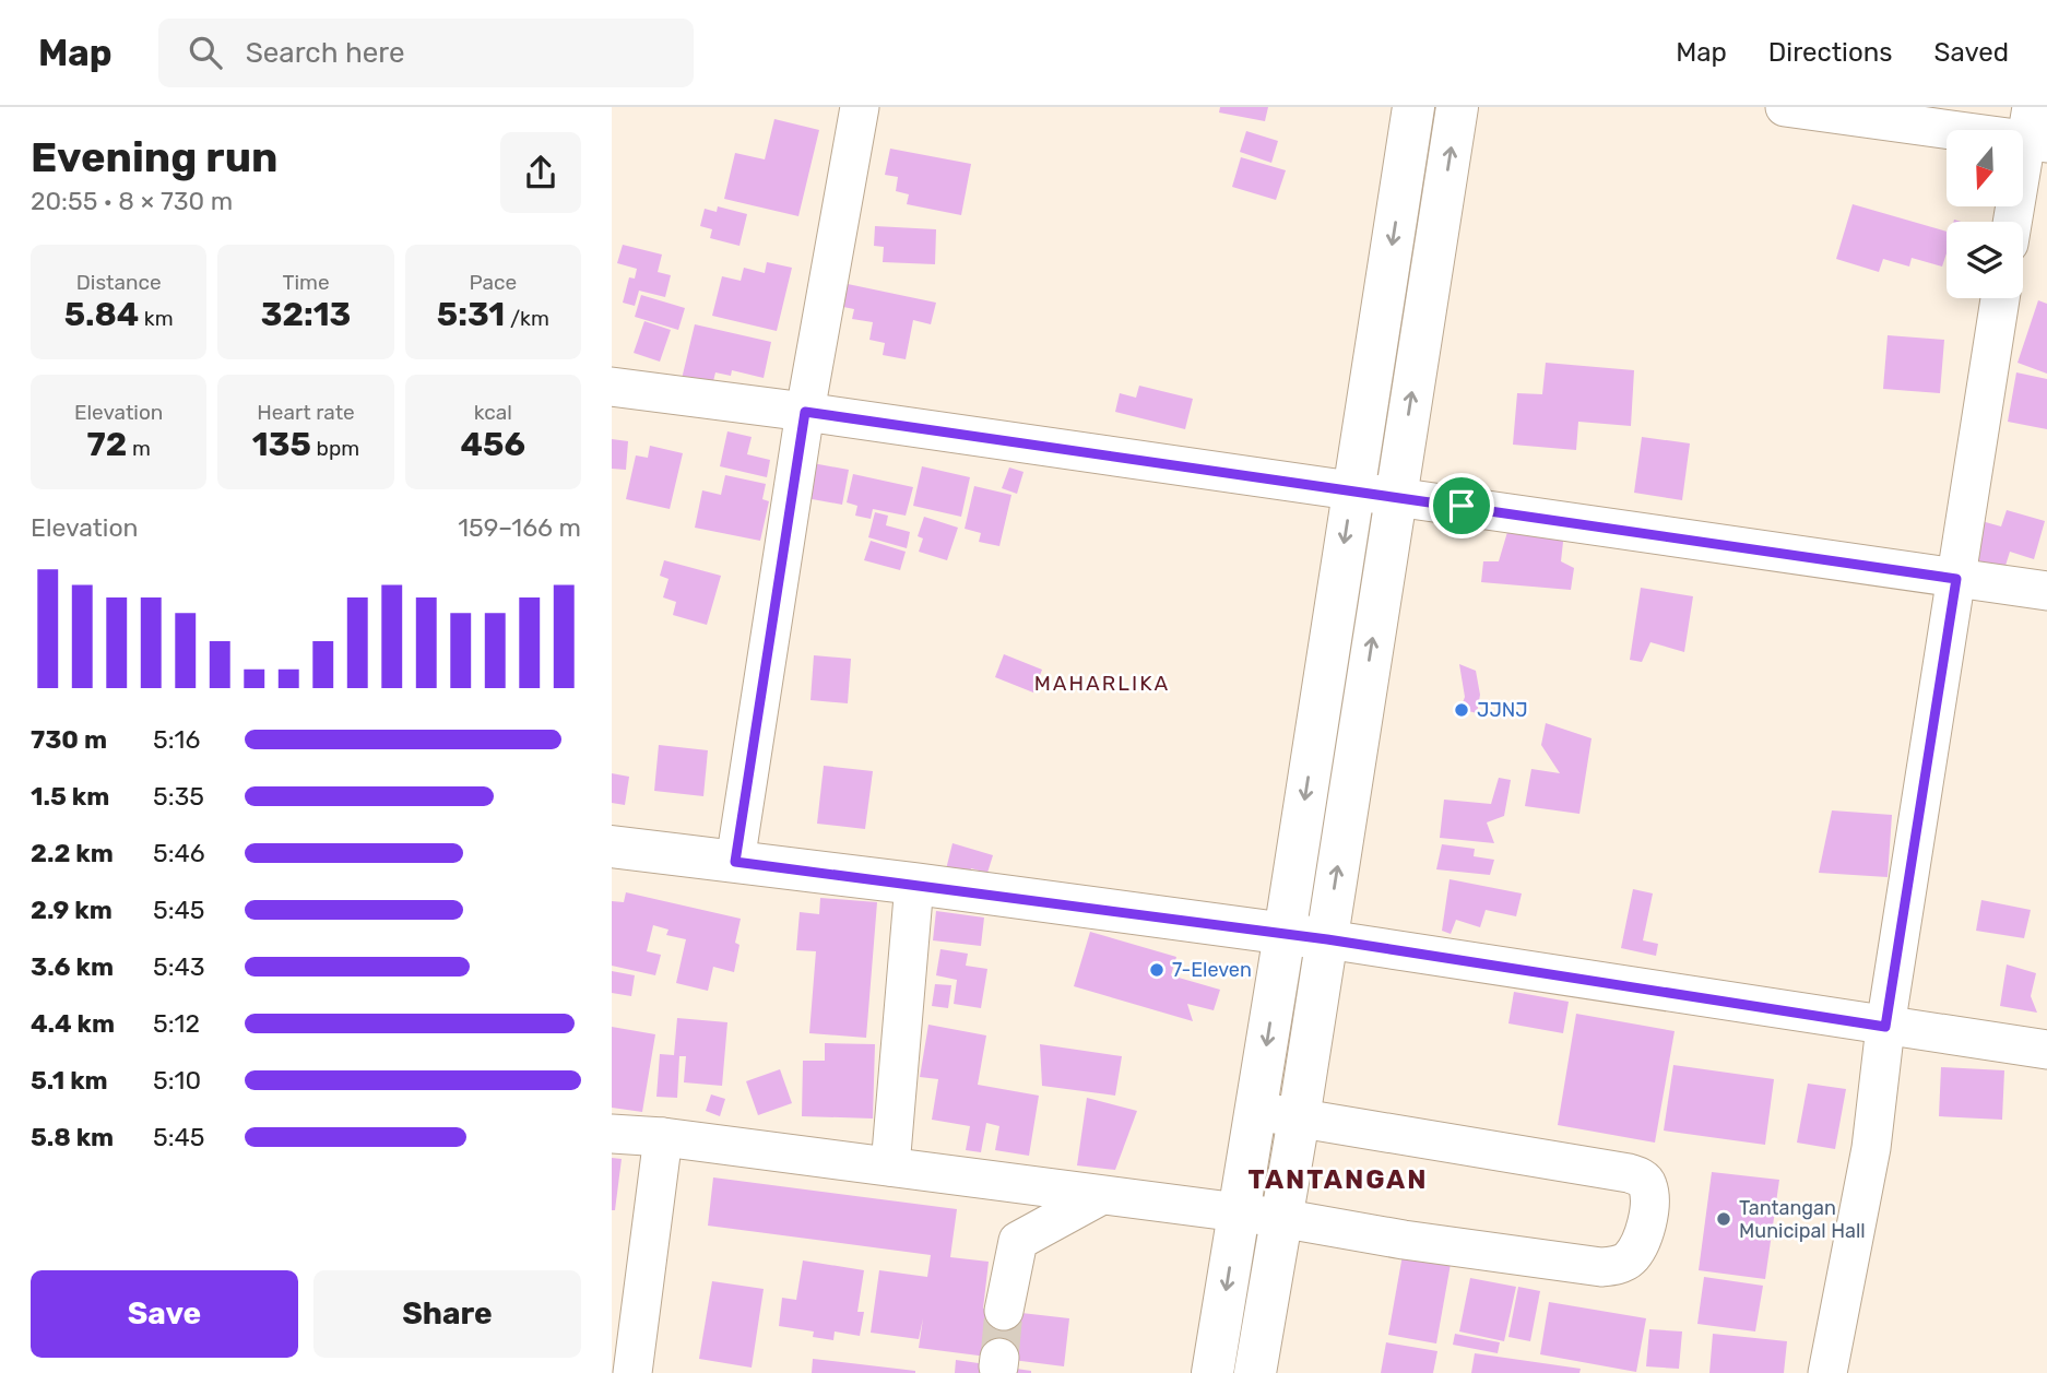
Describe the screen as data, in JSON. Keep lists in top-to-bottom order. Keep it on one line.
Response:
{"districts":["MAHARLIKA","TANTANGAN"],"places":["JJNJ","7-Eleven","Tantangan Municipal Hall"],"north":"bottom","page":{"header":"Map","search":"Search here","nav":["Map","Directions","Saved"],"heading":["Evening run","20:55 · 8 × 730 m"],"stats":[["Distance","5.84 km"],["Time","32:13"],["Pace","5:31 /km"],["Elevation","72 m"],["Heart rate","135 bpm"],["kcal","456"]],"chart":["Elevation","159–166 m"],"list":[{"name":"730 m","note":"5:16"},{"name":"1.5 km","note":"5:35"},{"name":"2.2 km","note":"5:46"},{"name":"2.9 km","note":"5:45"},{"name":"3.6 km","note":"5:43"},{"name":"4.4 km","note":"5:12"},{"name":"5.1 km","note":"5:10"},{"name":"5.8 km","note":"5:45"}],"buttons":["Save","Share"]}}
